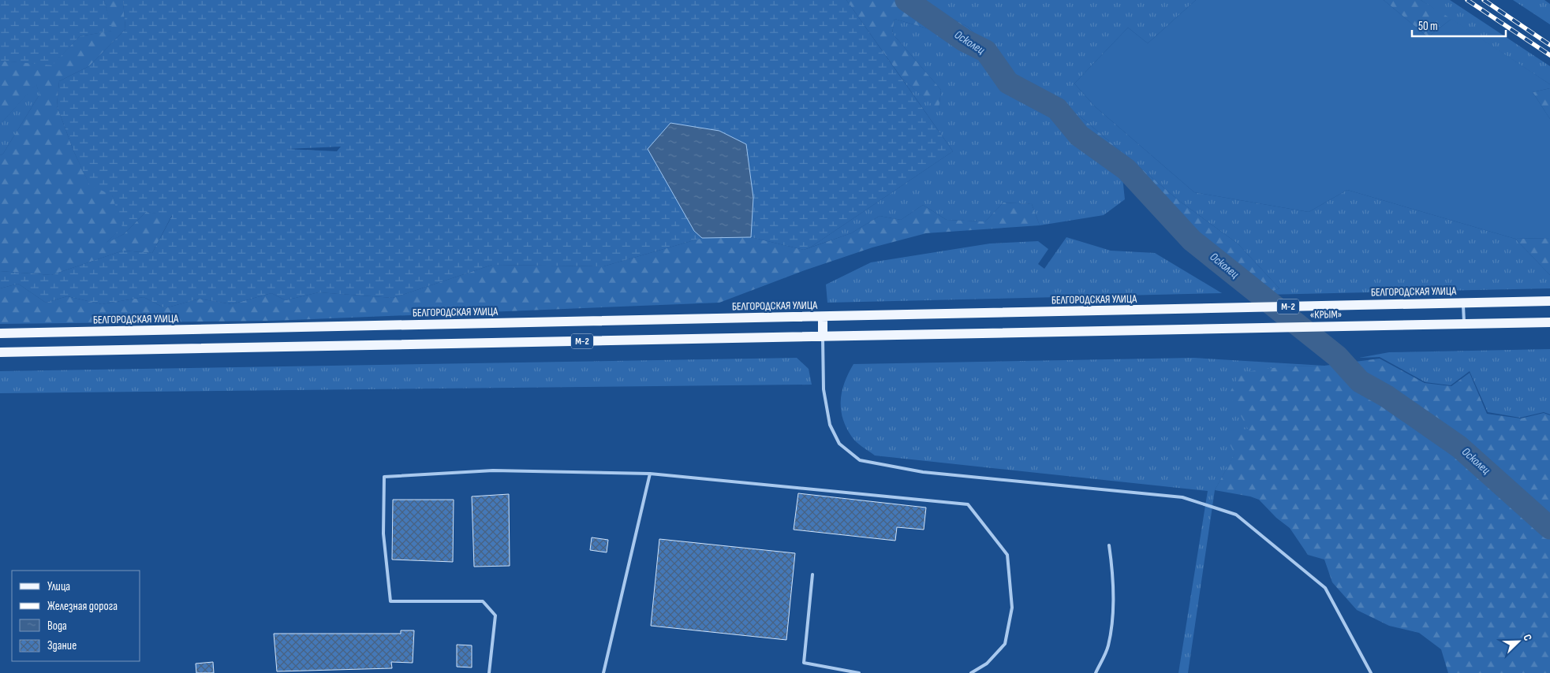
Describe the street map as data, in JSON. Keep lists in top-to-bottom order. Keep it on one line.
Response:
{"streets":{"main road":["БЕЛГОРОДСКАЯ УЛИЦА","М-2","«КРЫМ»"]},"crossings":[["М-2","«КРЫМ»"]],"water":["Осколец"],"legend":["Улица","Железная дорога","Вода","Здание"],"scale_bar":"50 m","north":"top right"}
